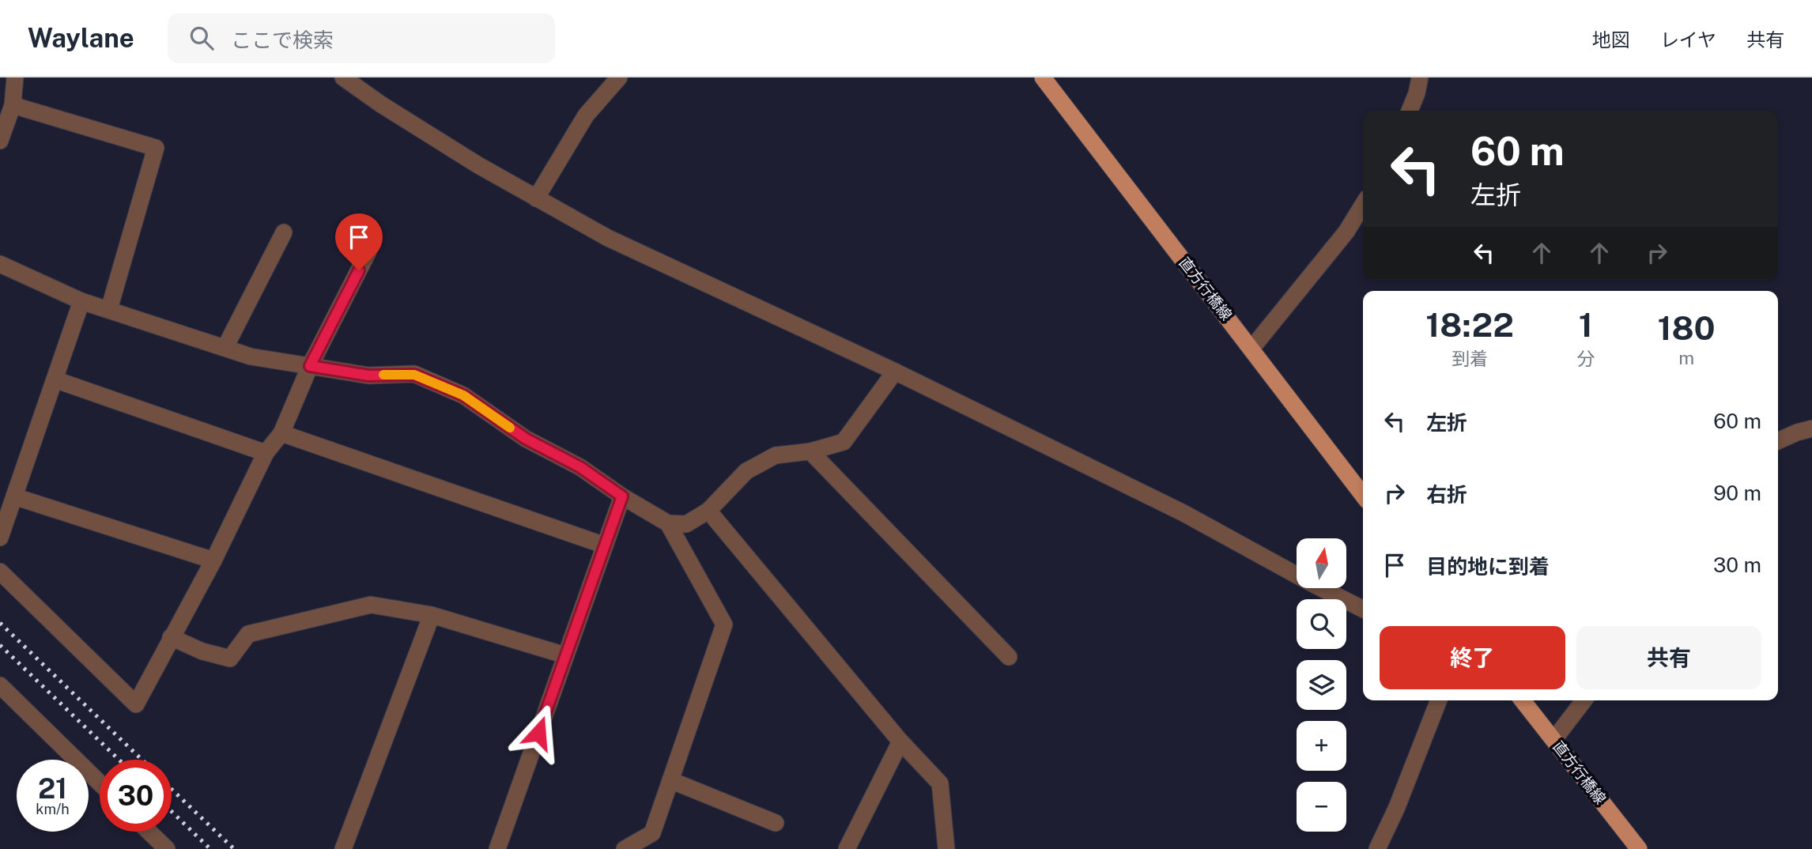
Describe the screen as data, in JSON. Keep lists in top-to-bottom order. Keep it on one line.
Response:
{"streets":{"main road":["直方行橋線"]},"north":"top","page":{"header":"Waylane","search":"ここで検索","nav":["地図","レイヤ","共有"],"turn":["60 m","左折"],"eta":["18:22","到着","1","分","180","m"],"list":[{"name":"左折","value":"60 m"},{"name":"右折","value":"90 m"},{"name":"目的地に到着","value":"30 m"}],"map_buttons":["+","−"],"buttons":["終了","共有"],"speed":"21 km/h","limit":"30"}}
